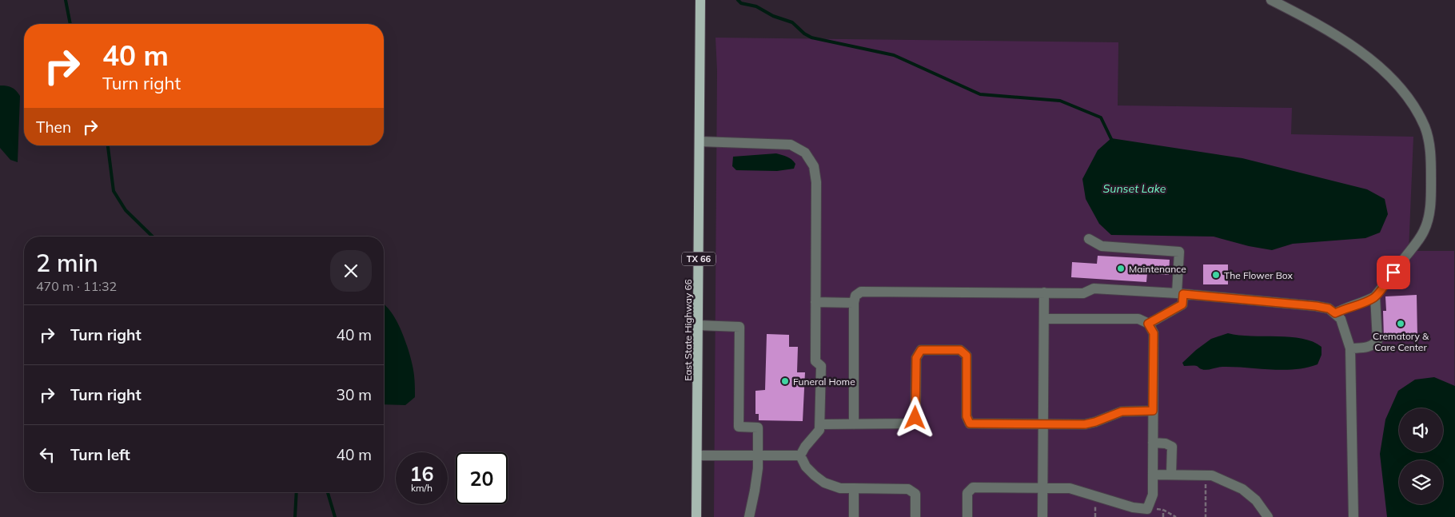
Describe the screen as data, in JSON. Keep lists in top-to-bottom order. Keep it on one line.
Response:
{"streets":{"main road":["TX 66","East State Highway 66"]},"water":["Sunset Lake"],"places":["Maintenance","The Flower Box","Crematory & Care Center","Funeral Home"],"page":{"turn":["40 m","Turn right"],"then":"Then","heading":["2 min","470 m · 11:32"],"list":[{"name":"Turn right","value":"40 m"},{"name":"Turn right","value":"30 m"},{"name":"Turn left","value":"40 m"}],"speed":"16 km/h","limit":"20"}}
